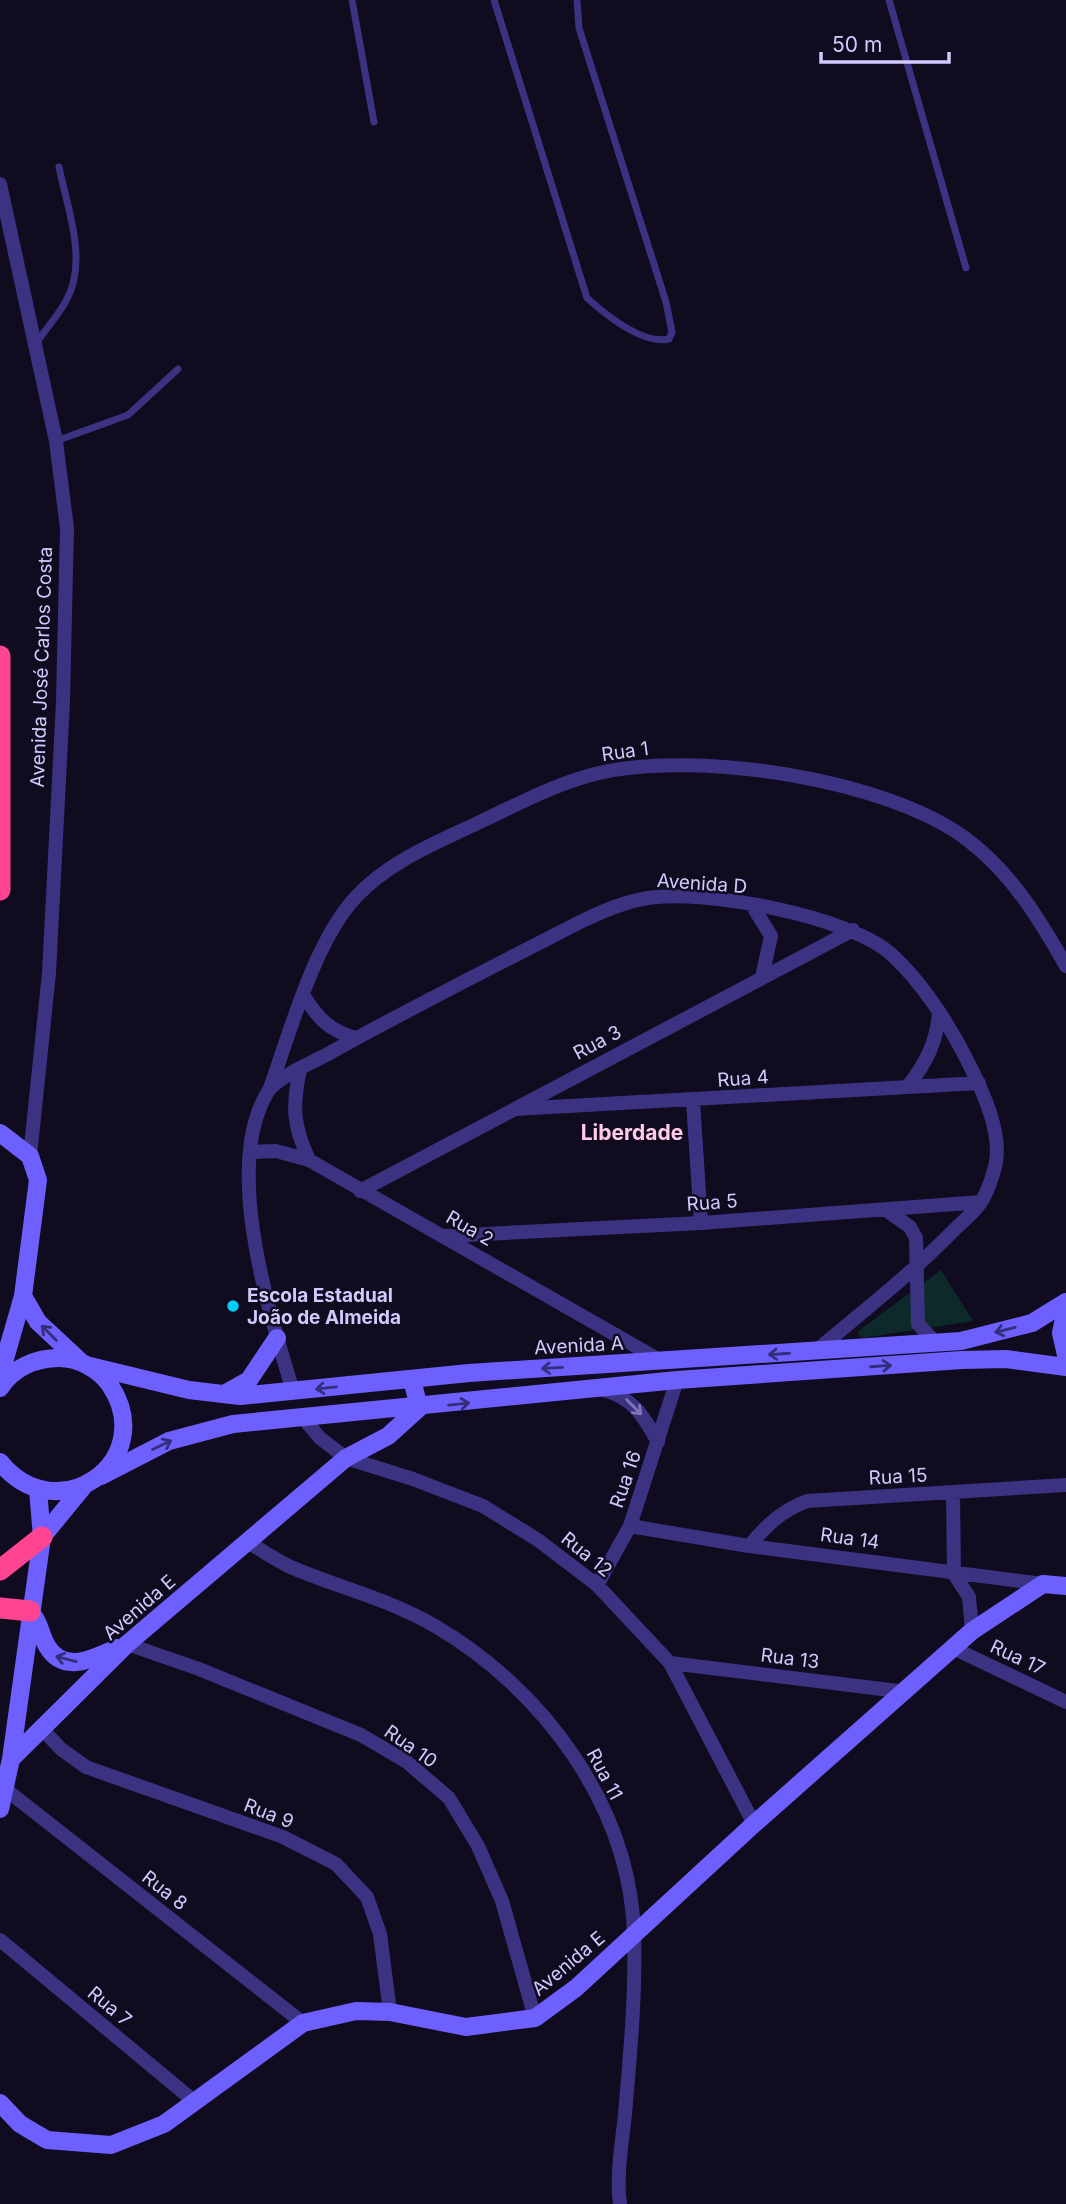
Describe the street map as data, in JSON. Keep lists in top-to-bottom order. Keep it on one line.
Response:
{"streets":{"street":["Avenida José Carlos Costa","Rua 1","Avenida D","Rua 3","Rua 4","Rua 5","Rua 2","Avenida A","Rua 15","Rua 16","Rua 14","Rua 12","Avenida E","Rua 17","Rua 13","Rua 10","Rua 11","Rua 9","Rua 8","Rua 7"]},"crossings":[["Rua 1","Avenida D"],["Avenida D","Rua 3"],["Avenida D","Rua 4"],["Avenida D","Rua 5"],["Avenida D","Avenida A"],["Rua 3","Rua 4"],["Rua 3","Rua 2"],["Rua 5","Rua 2"],["Rua 2","Avenida A"],["Rua 15","Rua 14"],["Rua 16","Rua 14"],["Rua 16","Rua 12"],["Rua 14","Avenida E"],["Rua 12","Avenida E"],["Rua 12","Rua 13"],["Avenida E","Rua 17"],["Avenida E","Rua 13"],["Avenida E","Rua 10"],["Avenida E","Rua 11"],["Avenida E","Rua 9"],["Avenida E","Rua 8"],["Avenida E","Rua 7"]],"districts":["Liberdade"],"places":["Escola Estadual João de Almeida"],"scale_bar":"50 m"}
